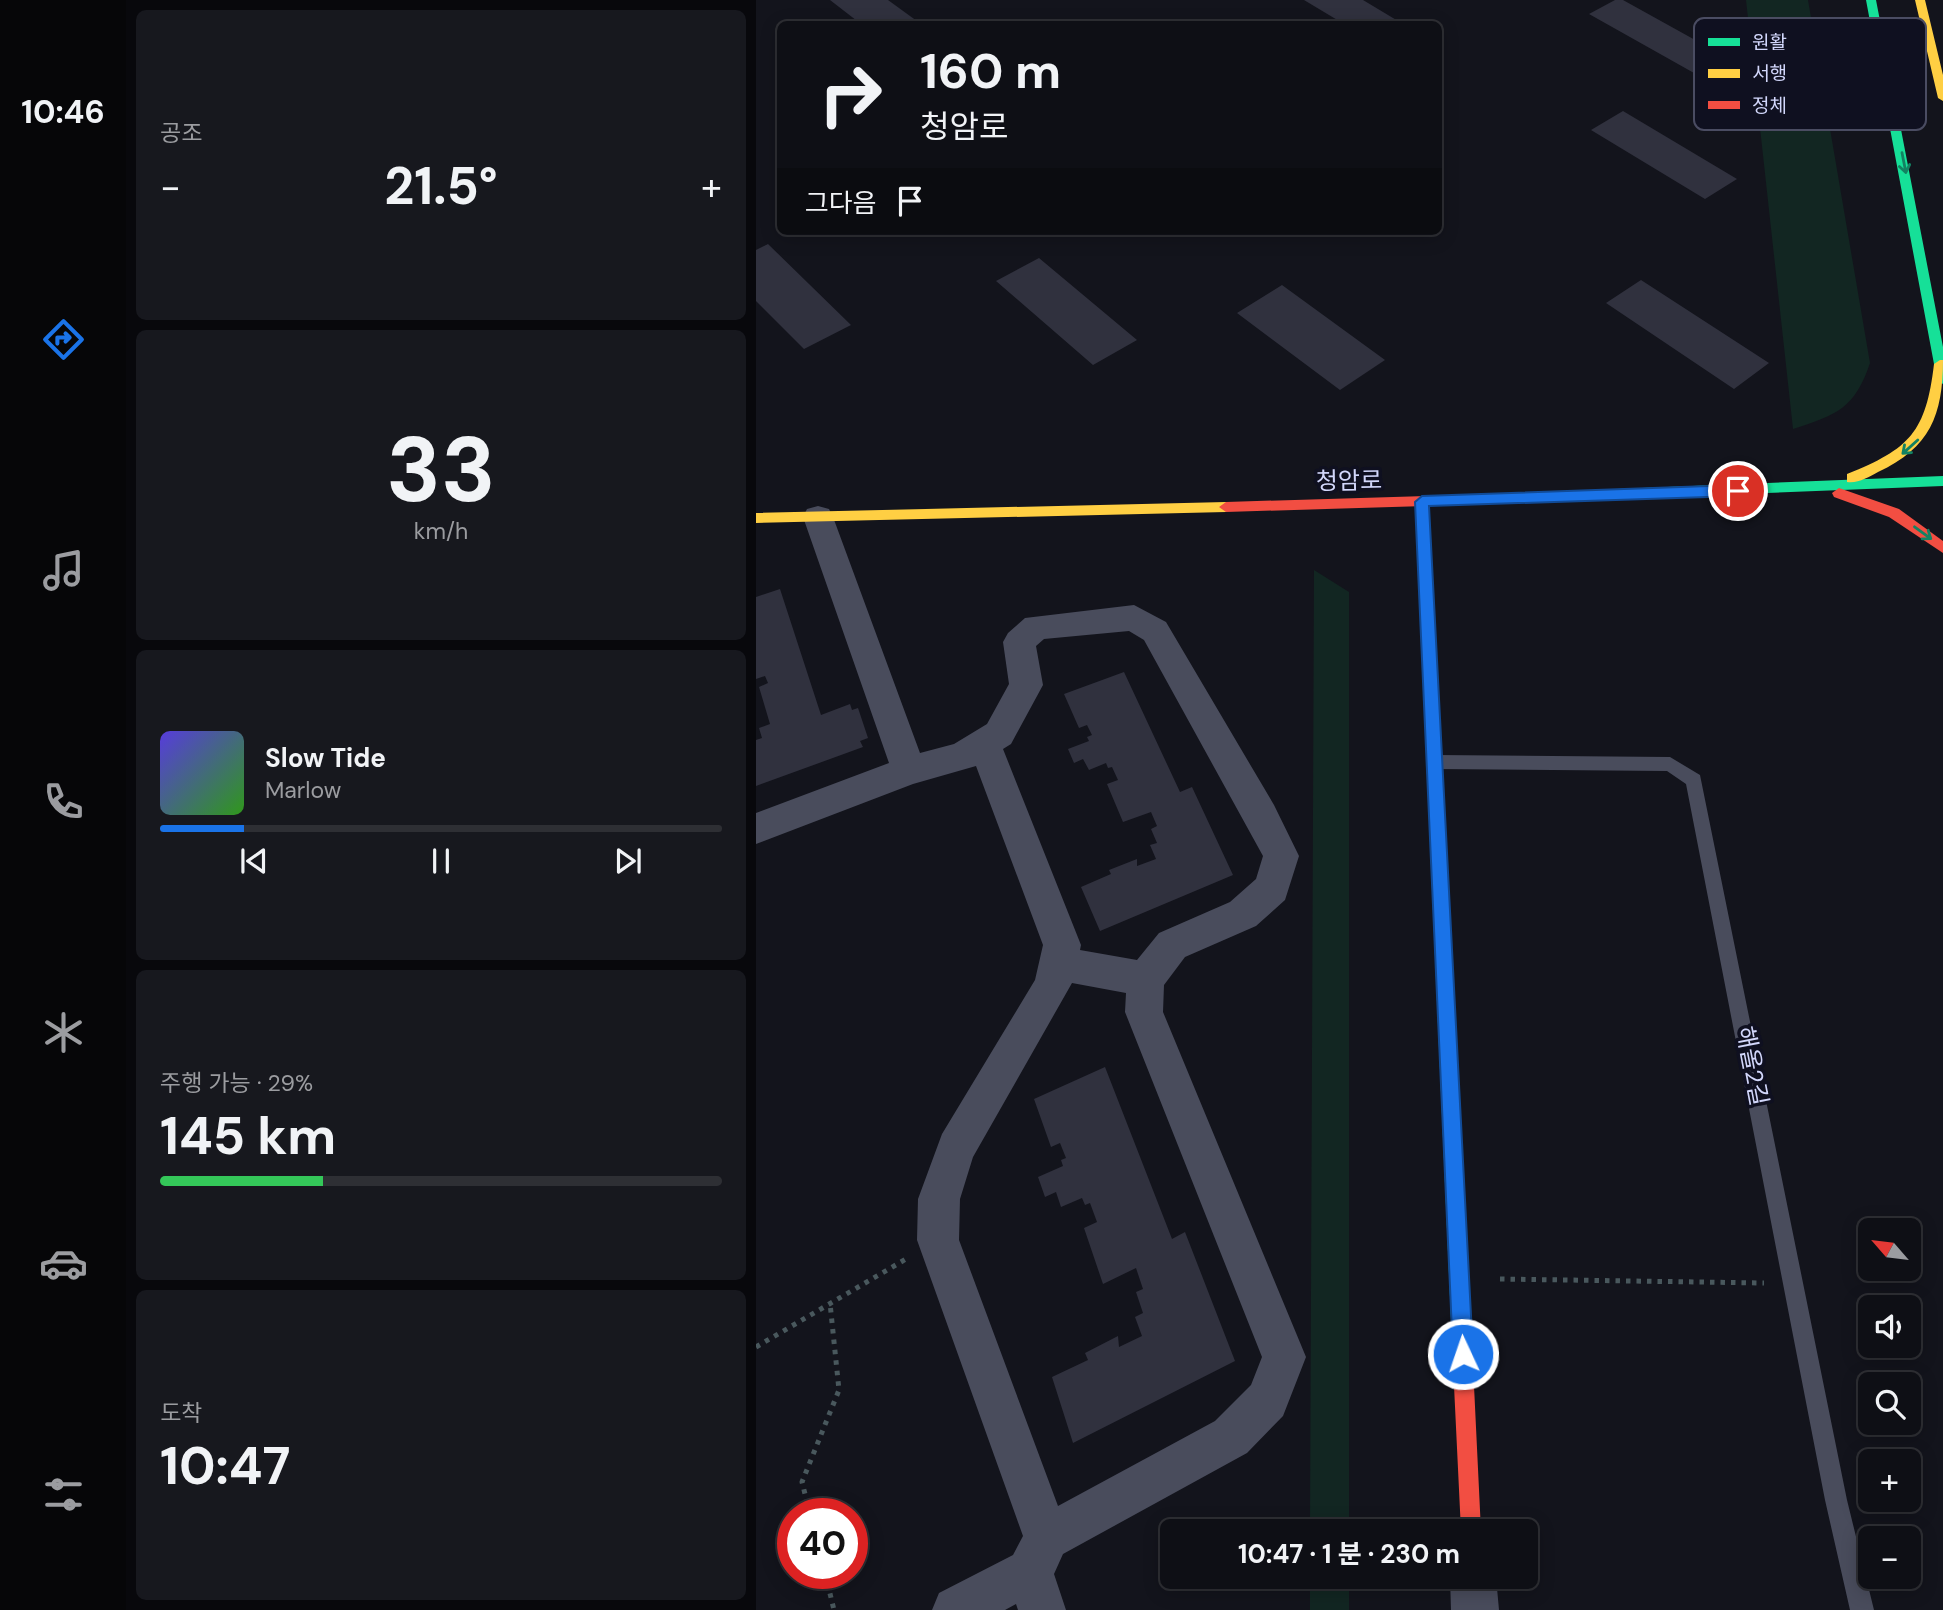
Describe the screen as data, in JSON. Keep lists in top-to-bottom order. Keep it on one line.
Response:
{"streets":{"street":["청암로"],"lane":["해올2길"]},"legend":["원활","서행","정체"],"north":"top left","page":{"tabs":"10:46","tile":["공조",["33","km/h"],["주행 가능 · 29%","145 km"],["도착","10:47"]],"turn":["160 m","청암로"],"heat":["−","21.5°","+"],"then":"그다음","song":["Slow Tide","Marlow"],"map_buttons":["+","−"],"limit":"40","trip":"10:47 · 1 분 · 230 m"}}
